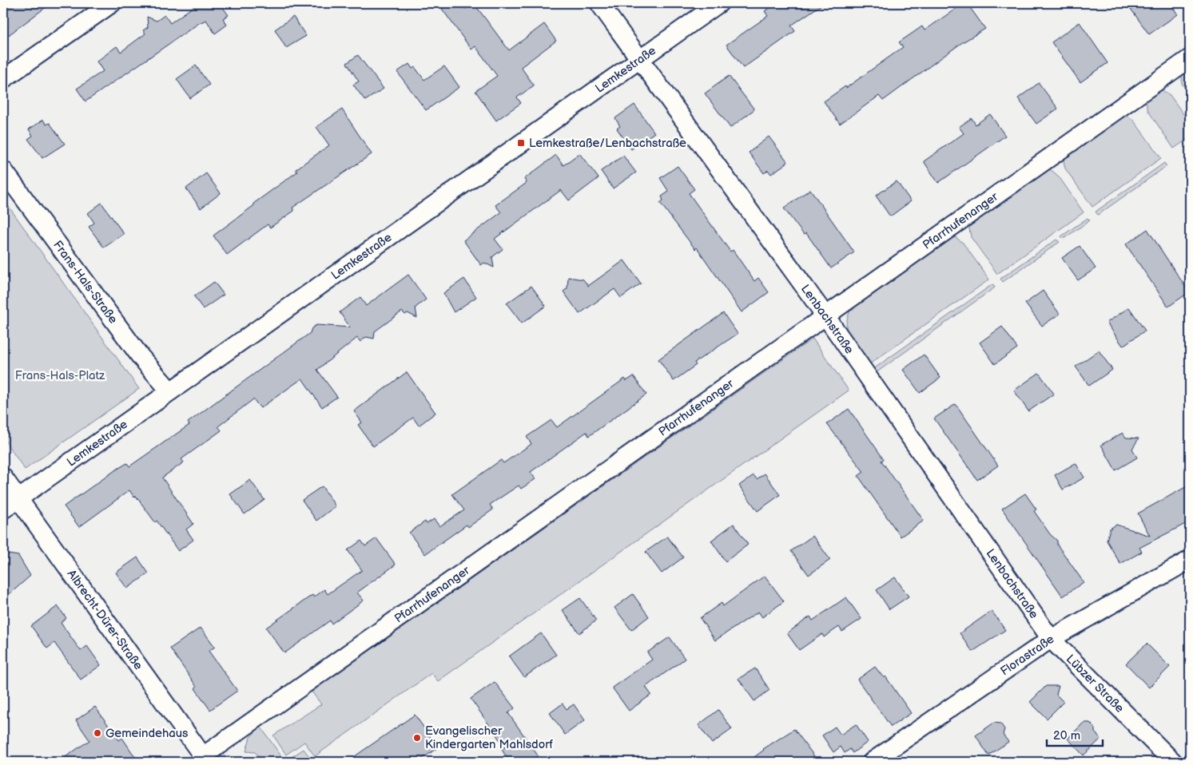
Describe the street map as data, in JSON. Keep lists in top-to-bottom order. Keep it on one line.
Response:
{"streets":{"street":["Lemkestraße","Pfarrhufenanger","Frans-Hals-Straße","Lenbachstraße","Albrecht-Dürer-Straße","Florastraße","Lübzer Straße"]},"crossings":[["Lemkestraße","Frans-Hals-Straße"],["Lemkestraße","Lenbachstraße"],["Lemkestraße","Albrecht-Dürer-Straße"],["Pfarrhufenanger","Lenbachstraße"],["Pfarrhufenanger","Albrecht-Dürer-Straße"],["Lenbachstraße","Florastraße"],["Lenbachstraße","Lübzer Straße"],["Florastraße","Lübzer Straße"]],"parks":["Frans-Hals-Platz"],"places":{"transit":["Lemkestraße/Lenbachstraße"],"other":["Gemeindehaus","Evangelischer Kindergarten Mahlsdorf"]},"scale_bar":"20 m"}
